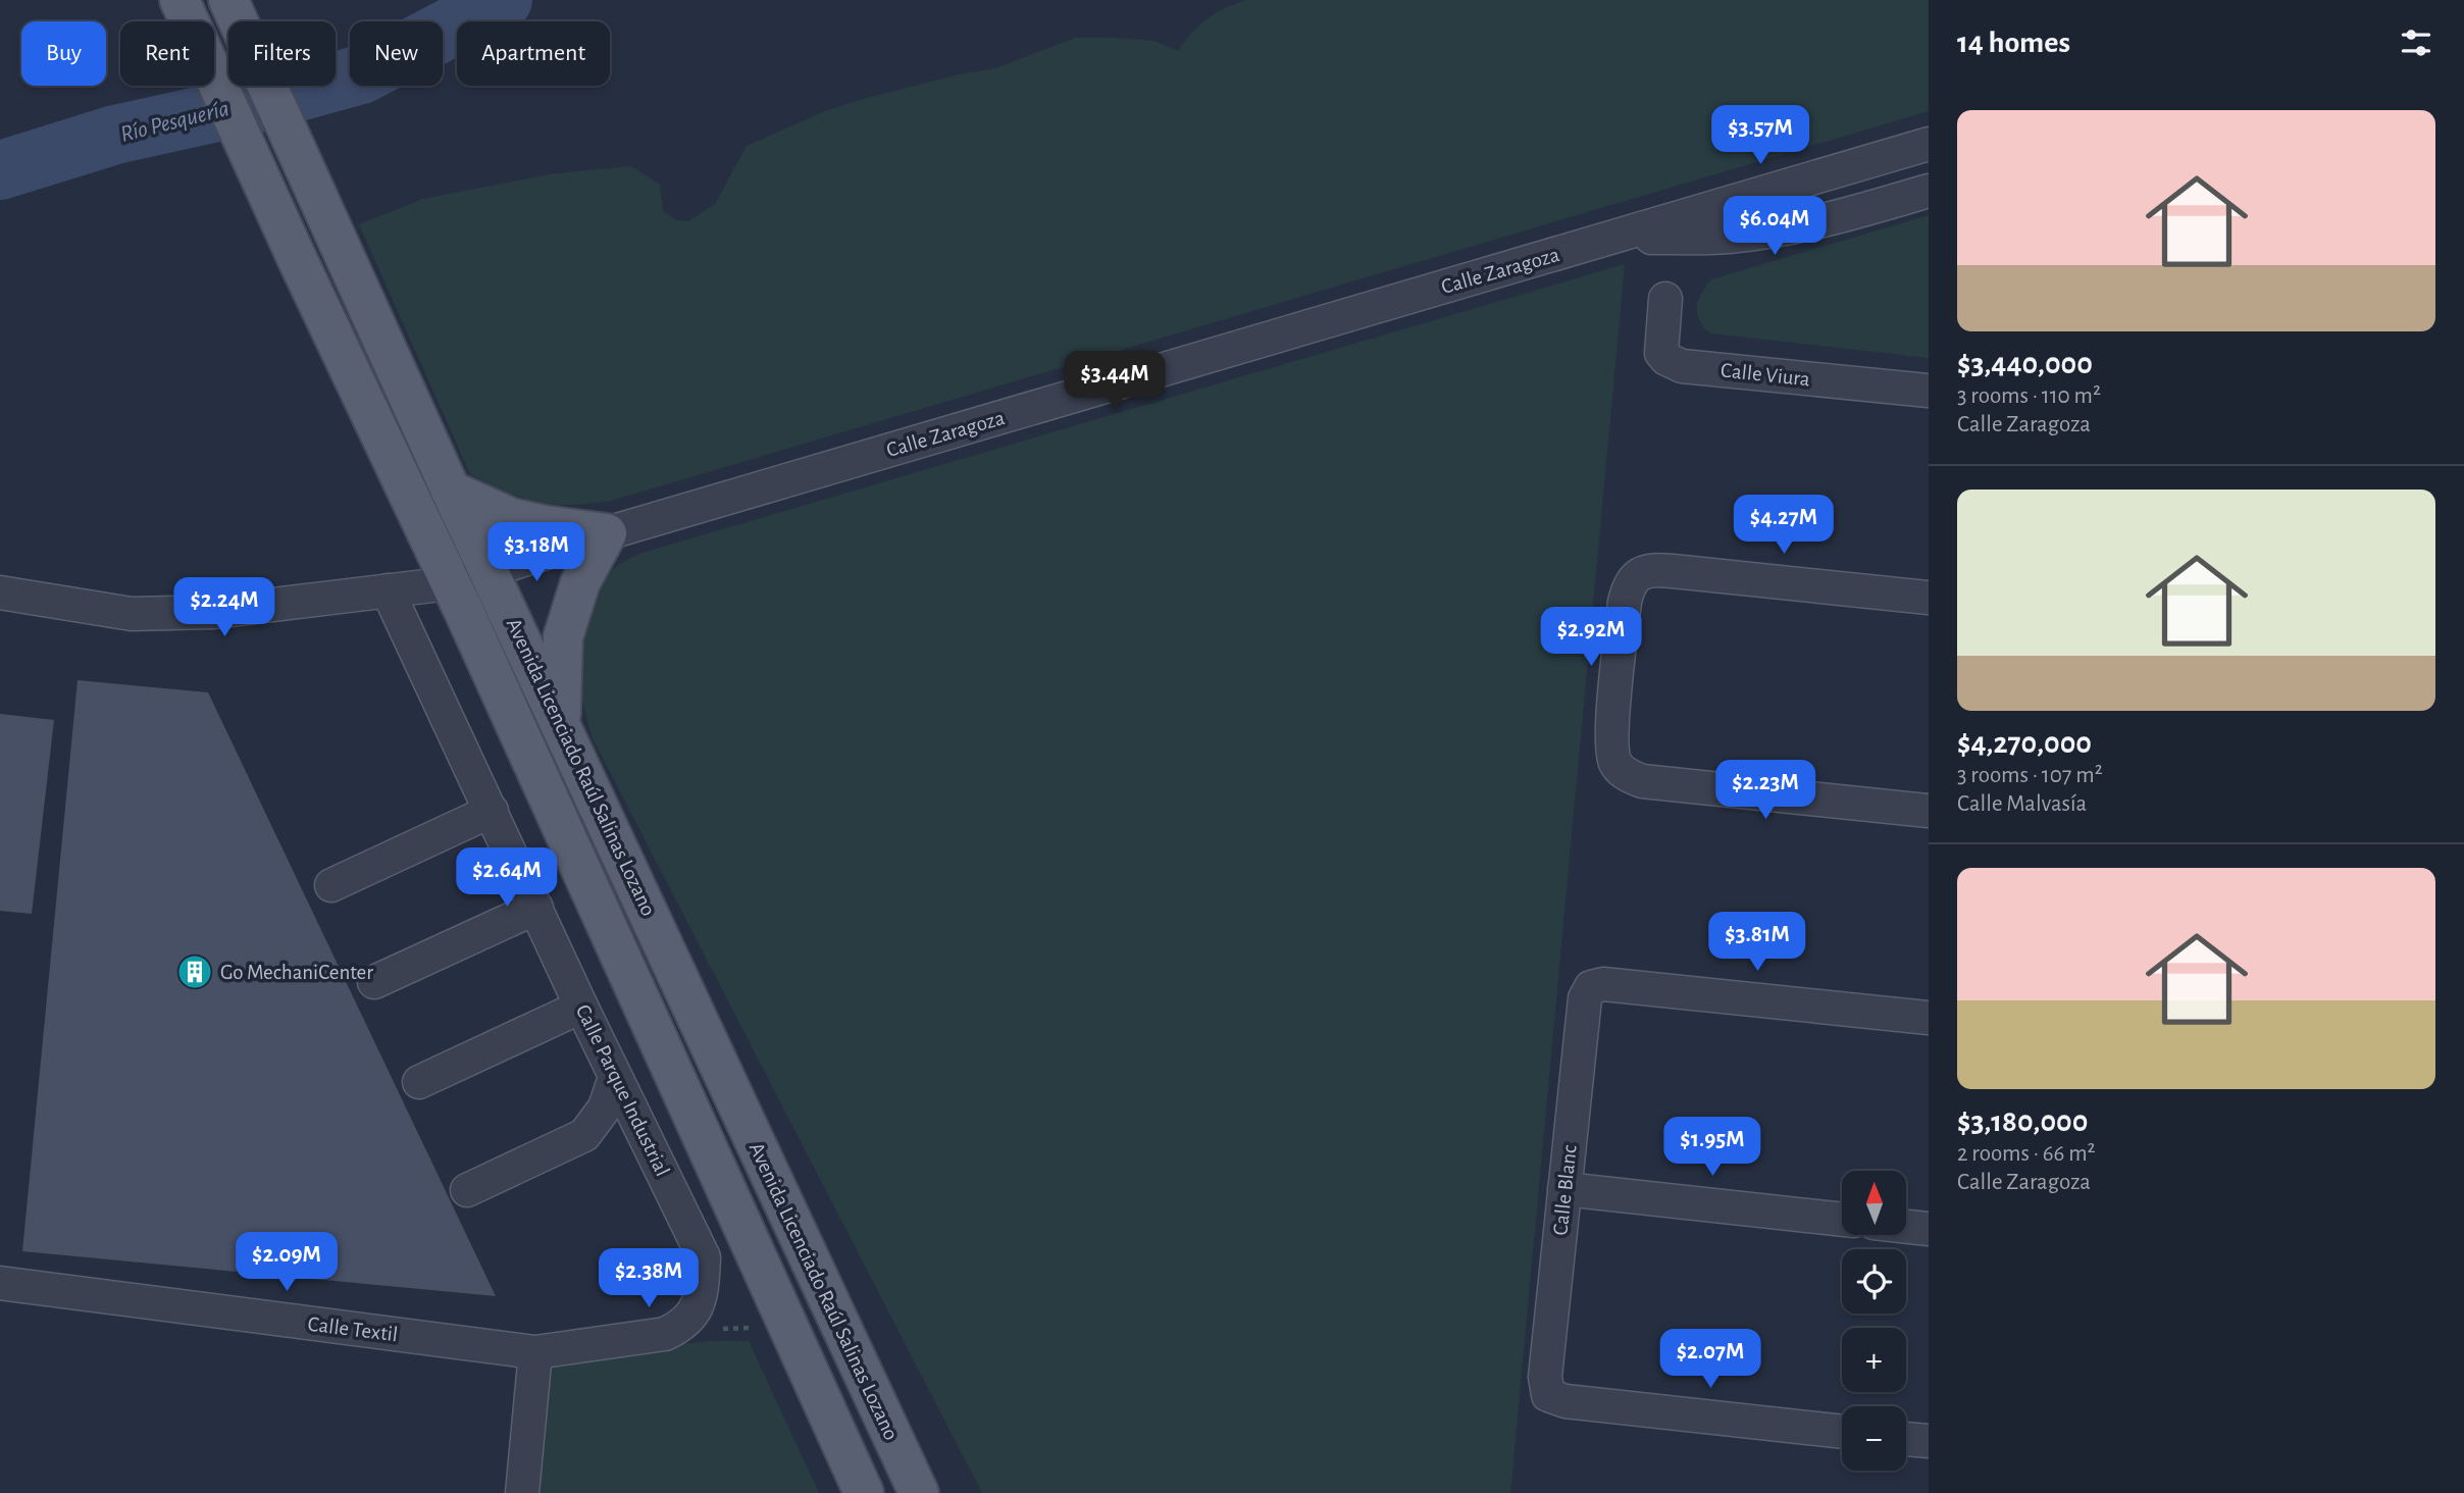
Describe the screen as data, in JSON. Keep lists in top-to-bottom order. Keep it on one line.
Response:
{"streets":{"main road":["Avenida Licenciado Raúl Salinas Lozano"],"street":["Calle Zaragoza","Calle Viura","Calle Parque Industrial","Calle Blanc","Calle Textil"]},"crossings":[["Calle Zaragoza","Avenida Licenciado Raúl Salinas Lozano"],["Calle Zaragoza","Calle Parque Industrial"],["Calle Parque Industrial","Calle Textil"]],"water":["Río Pesquería"],"places":{"building":["Go MechaniCenter"]},"north":"top","page":{"heading":"14 homes","chip":["Buy","Rent","Filters","New","Apartment"],"list":[{"name":"$3,440,000","note":"3 rooms · 110 m² · Calle Zaragoza"},{"name":"$4,270,000","note":"3 rooms · 107 m² · Calle Malvasía"},{"name":"$3,180,000","note":"2 rooms · 66 m² · Calle Zaragoza"}],"price":["$3.57M","$6.04M","$3.44M","$4.27M","$3.18M","$2.24M","$2.92M","$2.23M","$2.64M","$3.81M","$1.95M","$2.09M","$2.38M","$2.07M"],"map_buttons":["+","−"]}}
